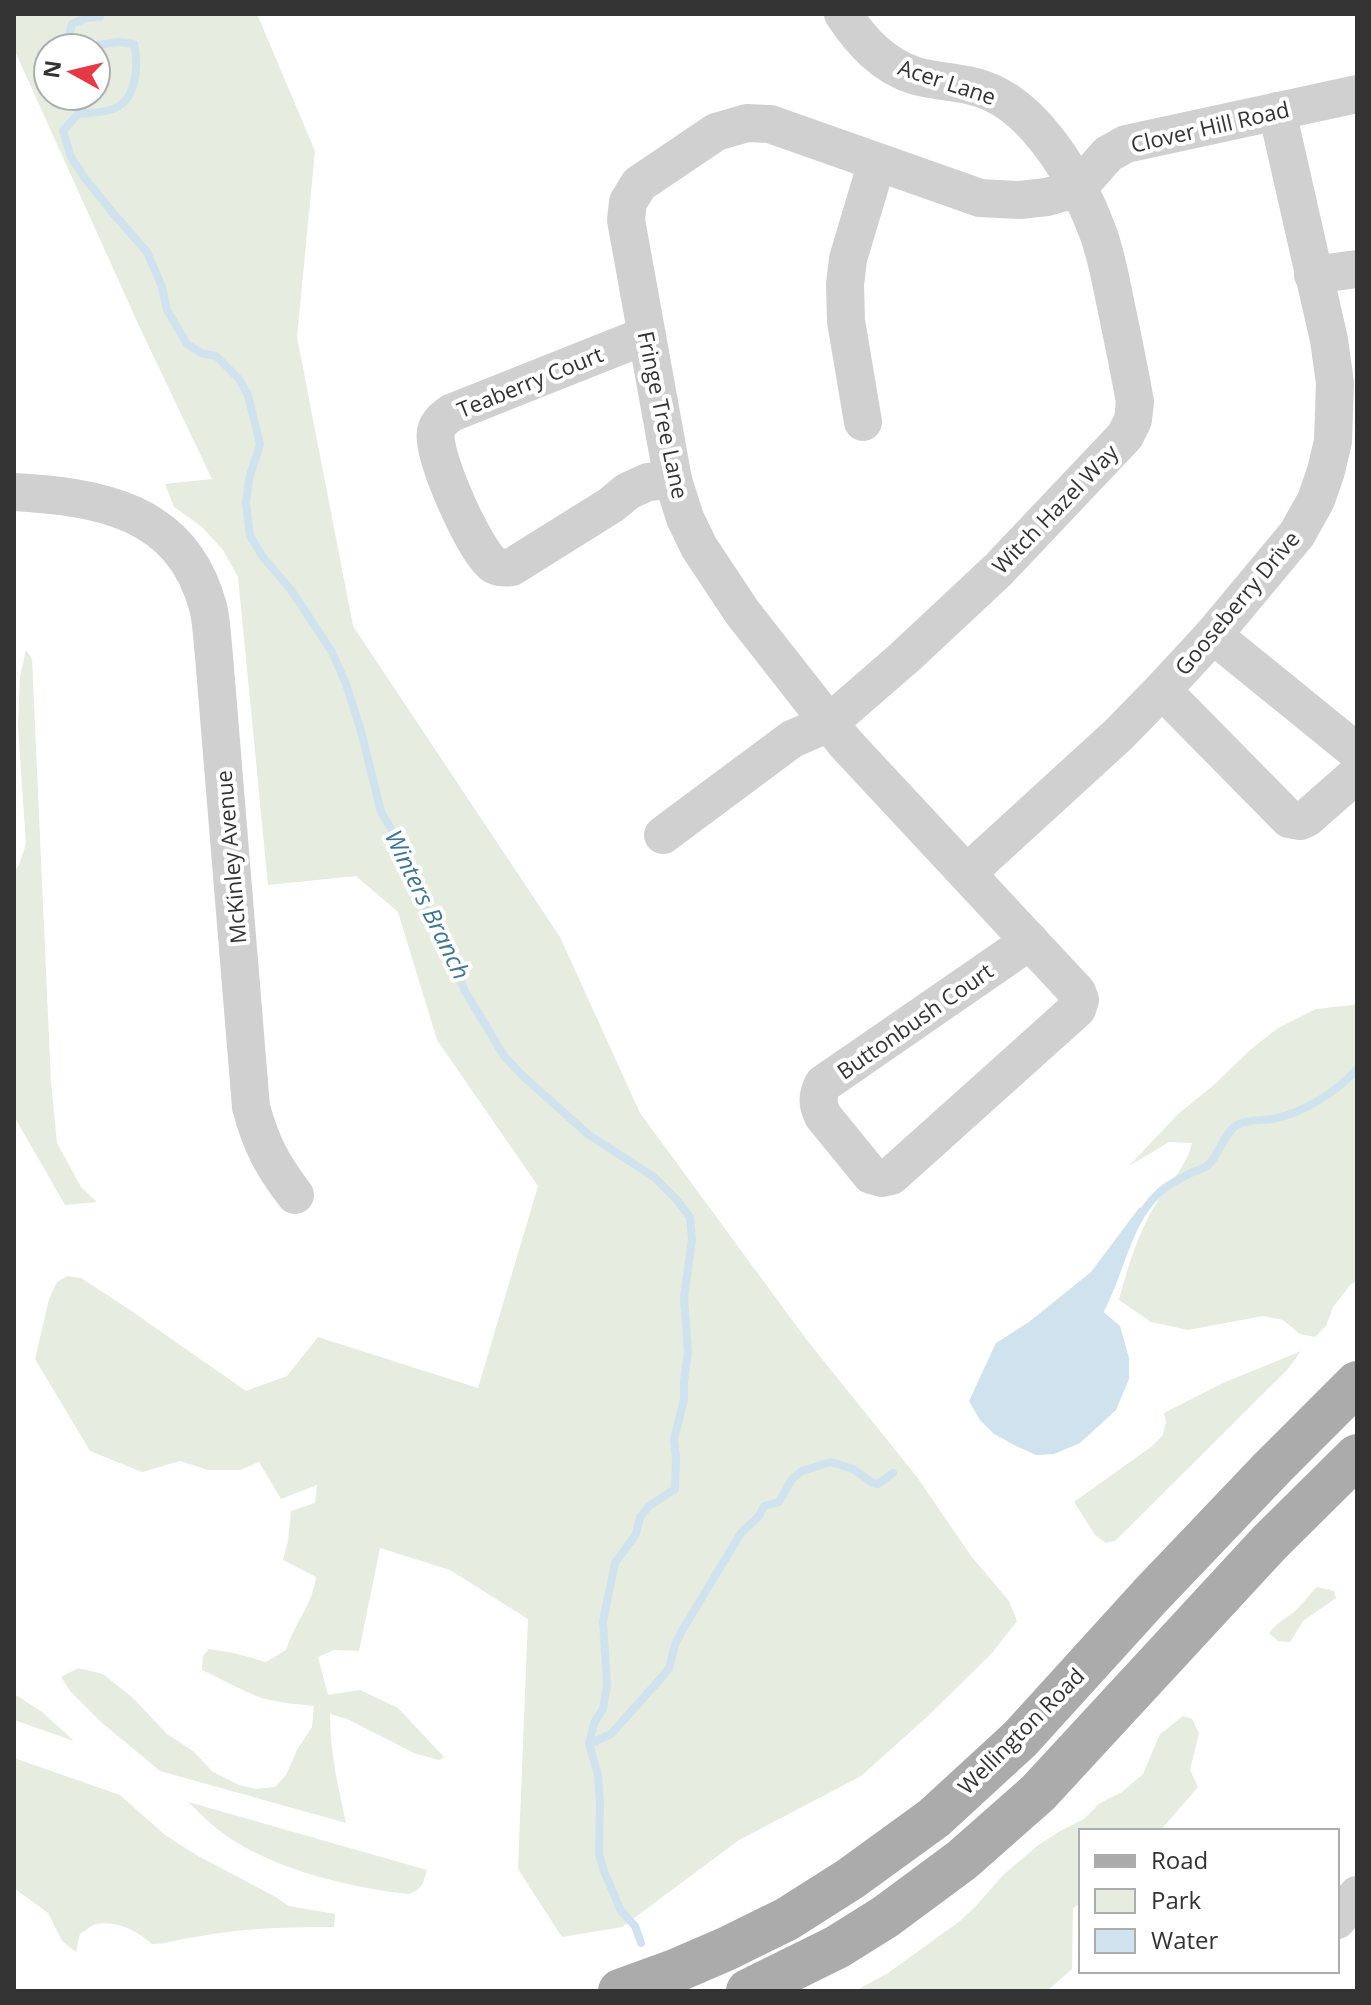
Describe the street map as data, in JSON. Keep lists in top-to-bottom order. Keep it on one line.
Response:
{"streets":{"main road":["Wellington Road"],"street":["Acer Lane","Clover Hill Road","Teaberry Court","Fringe Tree Lane","Witch Hazel Way","Gooseberry Drive","McKinley Avenue","Buttonbush Court"]},"crossings":[["Acer Lane","Clover Hill Road"],["Acer Lane","Fringe Tree Lane"],["Acer Lane","Witch Hazel Way"],["Clover Hill Road","Fringe Tree Lane"],["Clover Hill Road","Witch Hazel Way"],["Clover Hill Road","Gooseberry Drive"],["Teaberry Court","Fringe Tree Lane"],["Fringe Tree Lane","Witch Hazel Way"],["Fringe Tree Lane","Gooseberry Drive"],["Fringe Tree Lane","Buttonbush Court"]],"water":["Winters Branch"],"legend":["Road","Park","Water"],"north":"left"}
